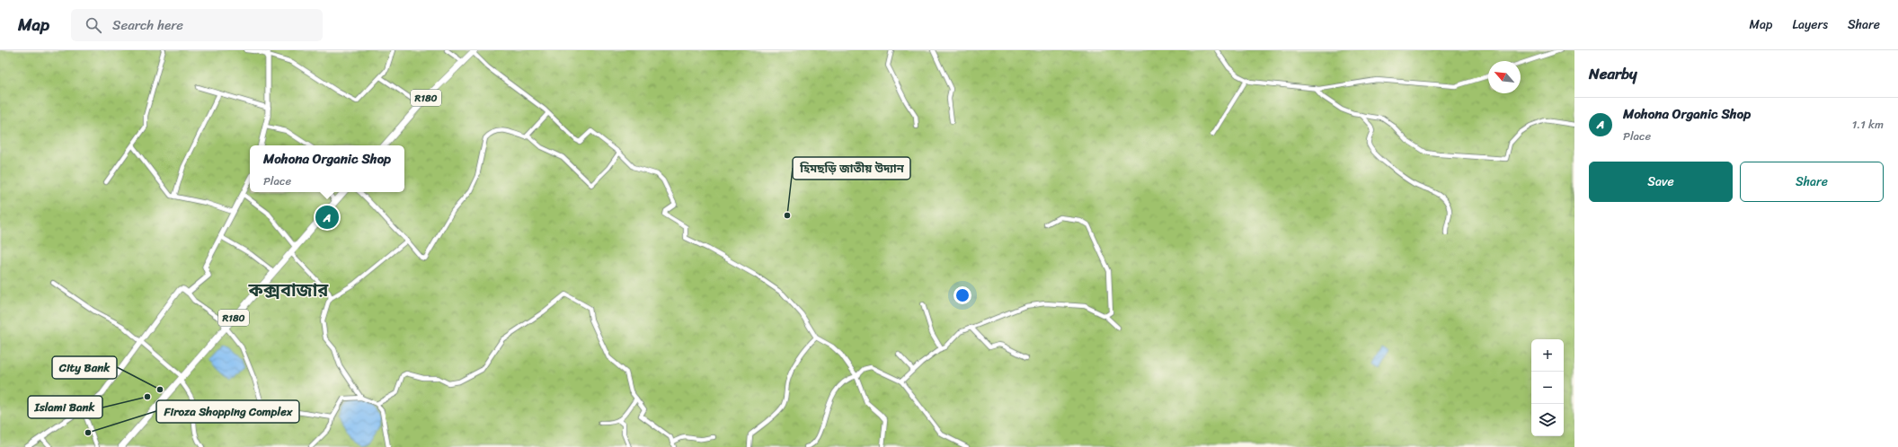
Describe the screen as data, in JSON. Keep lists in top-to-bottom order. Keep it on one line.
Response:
{"streets":{"main road":["R180"]},"districts":["কক্সবাজার"],"places":["হিমছড়ি জাতীয় উদ্যান","City Bank","Islami Bank","Firoza Shopping Complex"],"north":"top left","page":{"header":"Map","search":"Search here","nav":["Map","Layers","Share"],"heading":"Nearby","list":[{"mark":"A","name":"Mohona Organic Shop","note":"Place","value":"1.1 km"}],"popup":["Mohona Organic Shop","Place"],"buttons":["Save","Share"],"pins":"A","map_buttons":["+","−"]}}
